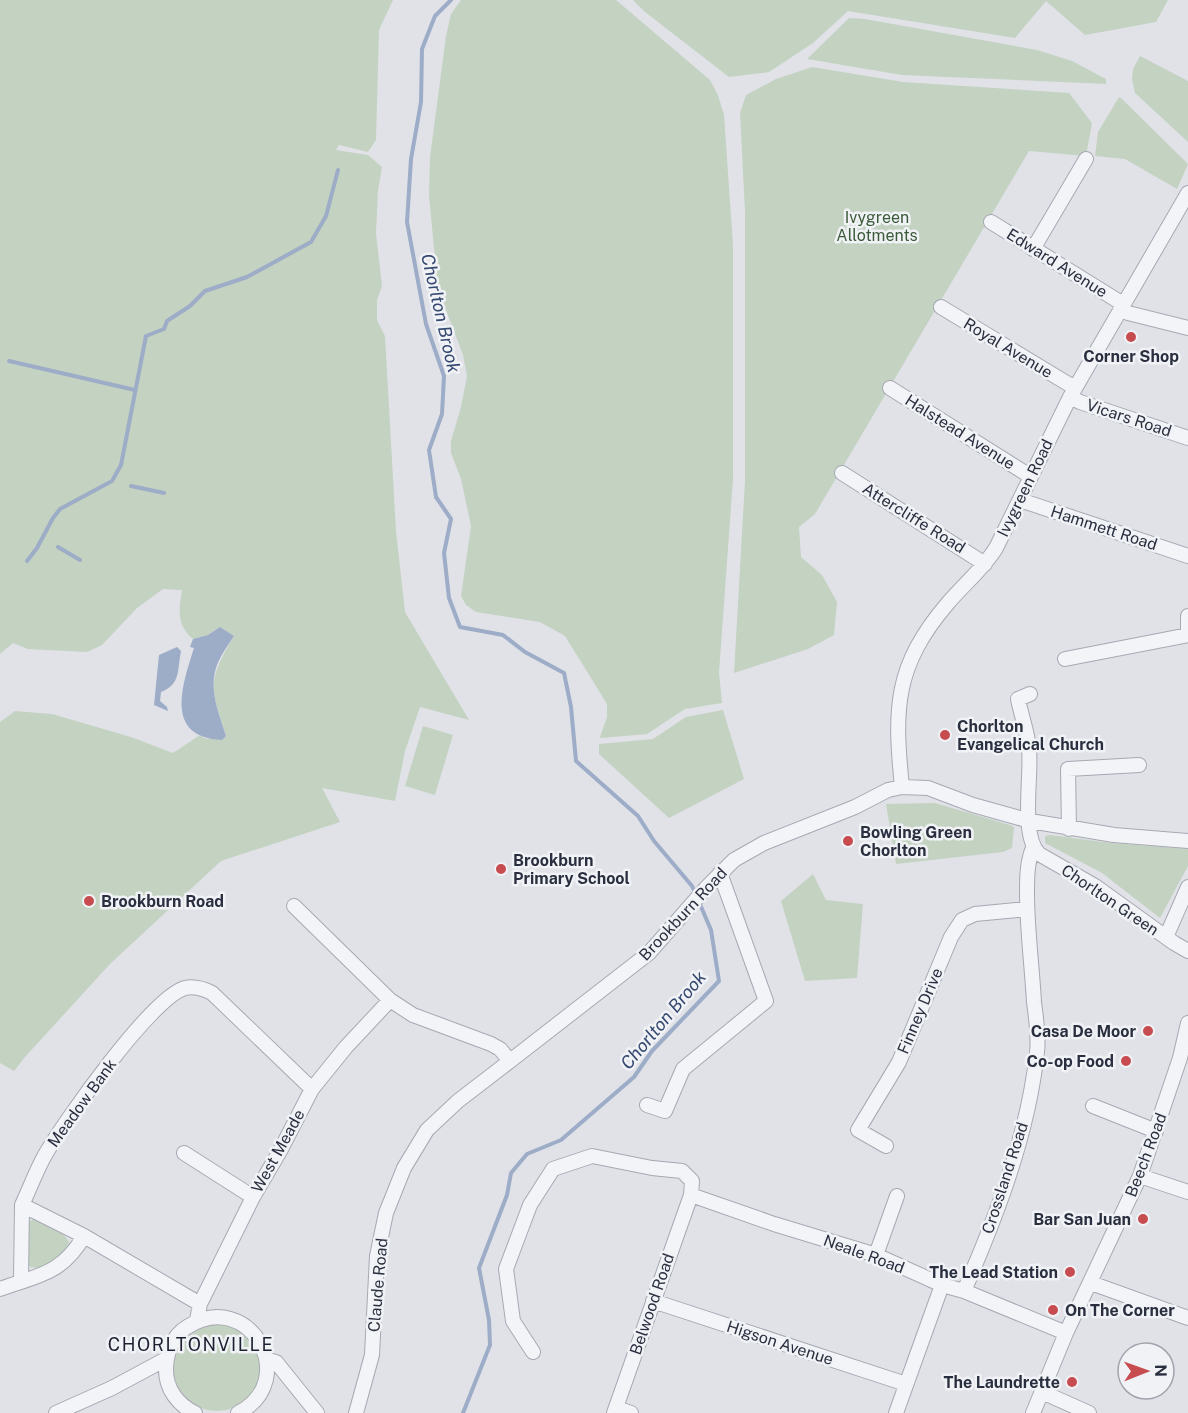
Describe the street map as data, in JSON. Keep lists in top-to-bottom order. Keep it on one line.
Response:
{"streets":{"street":["Edward Avenue","Royal Avenue","Vicars Road","Halstead Avenue","Ivygreen Road","Attercliffe Road","Hammett Road","Chorlton Green","Brookburn Road","Finney Drive","Meadow Bank","West Meade","Beech Road","Crossland Road","Neale Road","Claude Road","Belwood Road","Higson Avenue"]},"crossings":[["Edward Avenue","Ivygreen Road"],["Royal Avenue","Vicars Road"],["Royal Avenue","Ivygreen Road"],["Vicars Road","Ivygreen Road"],["Halstead Avenue","Ivygreen Road"],["Ivygreen Road","Attercliffe Road"],["Ivygreen Road","Hammett Road"],["Ivygreen Road","Brookburn Road"],["Chorlton Green","Crossland Road"],["Brookburn Road","Claude Road"],["Finney Drive","Crossland Road"],["Meadow Bank","West Meade"],["Beech Road","Neale Road"],["Crossland Road","Neale Road"],["Neale Road","Belwood Road"],["Belwood Road","Higson Avenue"]],"districts":["CHORLTONVILLE"],"water":["Chorlton Brook"],"parks":["Ivygreen Allotments"],"places":["Corner Shop","Chorlton Evangelical Church","Bowling Green Chorlton","Brookburn Primary School","Brookburn Road","Casa De Moor","Co-op Food","Bar San Juan","The Lead Station","On The Corner","The Laundrette"],"north":"right"}
